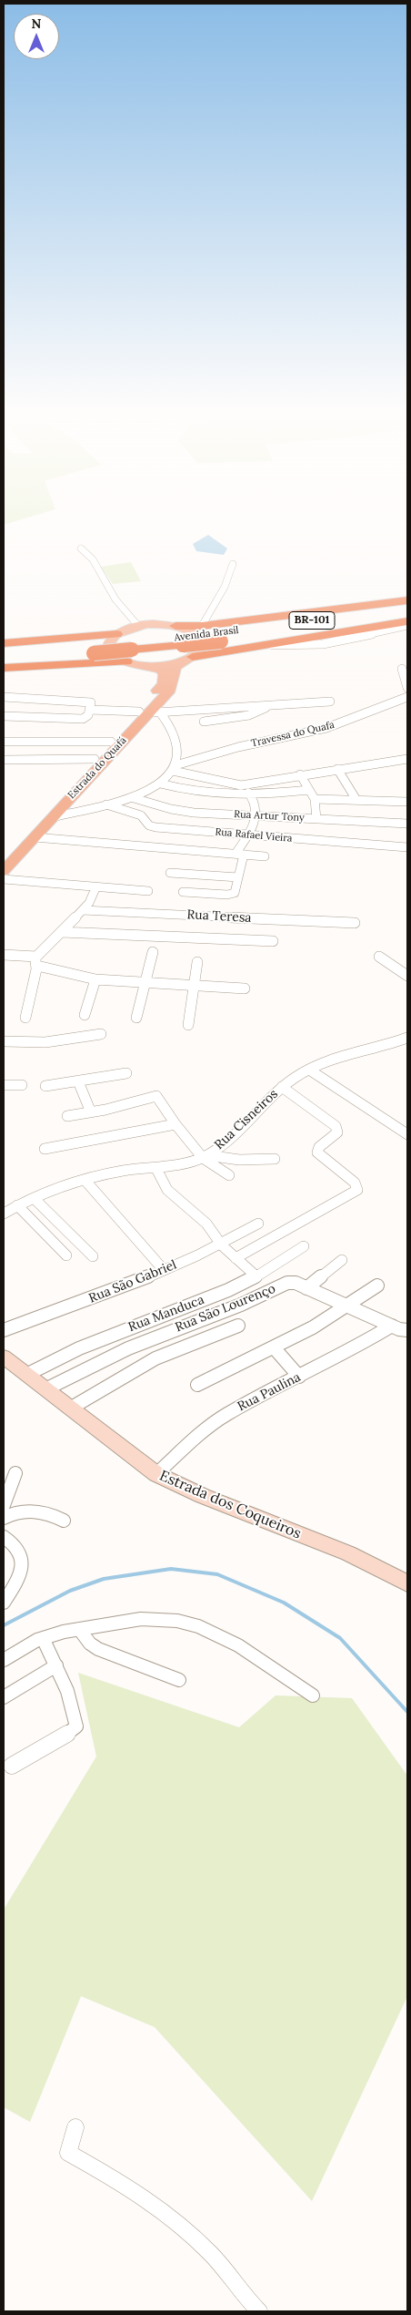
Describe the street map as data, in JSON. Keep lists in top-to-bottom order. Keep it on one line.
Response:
{"streets":{"highway":["BR-101","Avenida Brasil"],"main road":["Estrada do Quafá"],"street":["Travessa do Quafa","Rua Artur Tony","Rua Rafael Vieira","Rua Teresa","Rua Cisneiros","Rua São Gabriel","Rua São Lourenço","Rua Manduca","Rua Paulina","Estrada dos Coqueiros"]},"crossings":[["Rua São Lourenço","Rua Paulina"],["Rua São Lourenço","Estrada dos Coqueiros"],["Rua Manduca","Estrada dos Coqueiros"],["Rua Paulina","Estrada dos Coqueiros"]],"north":"top"}
